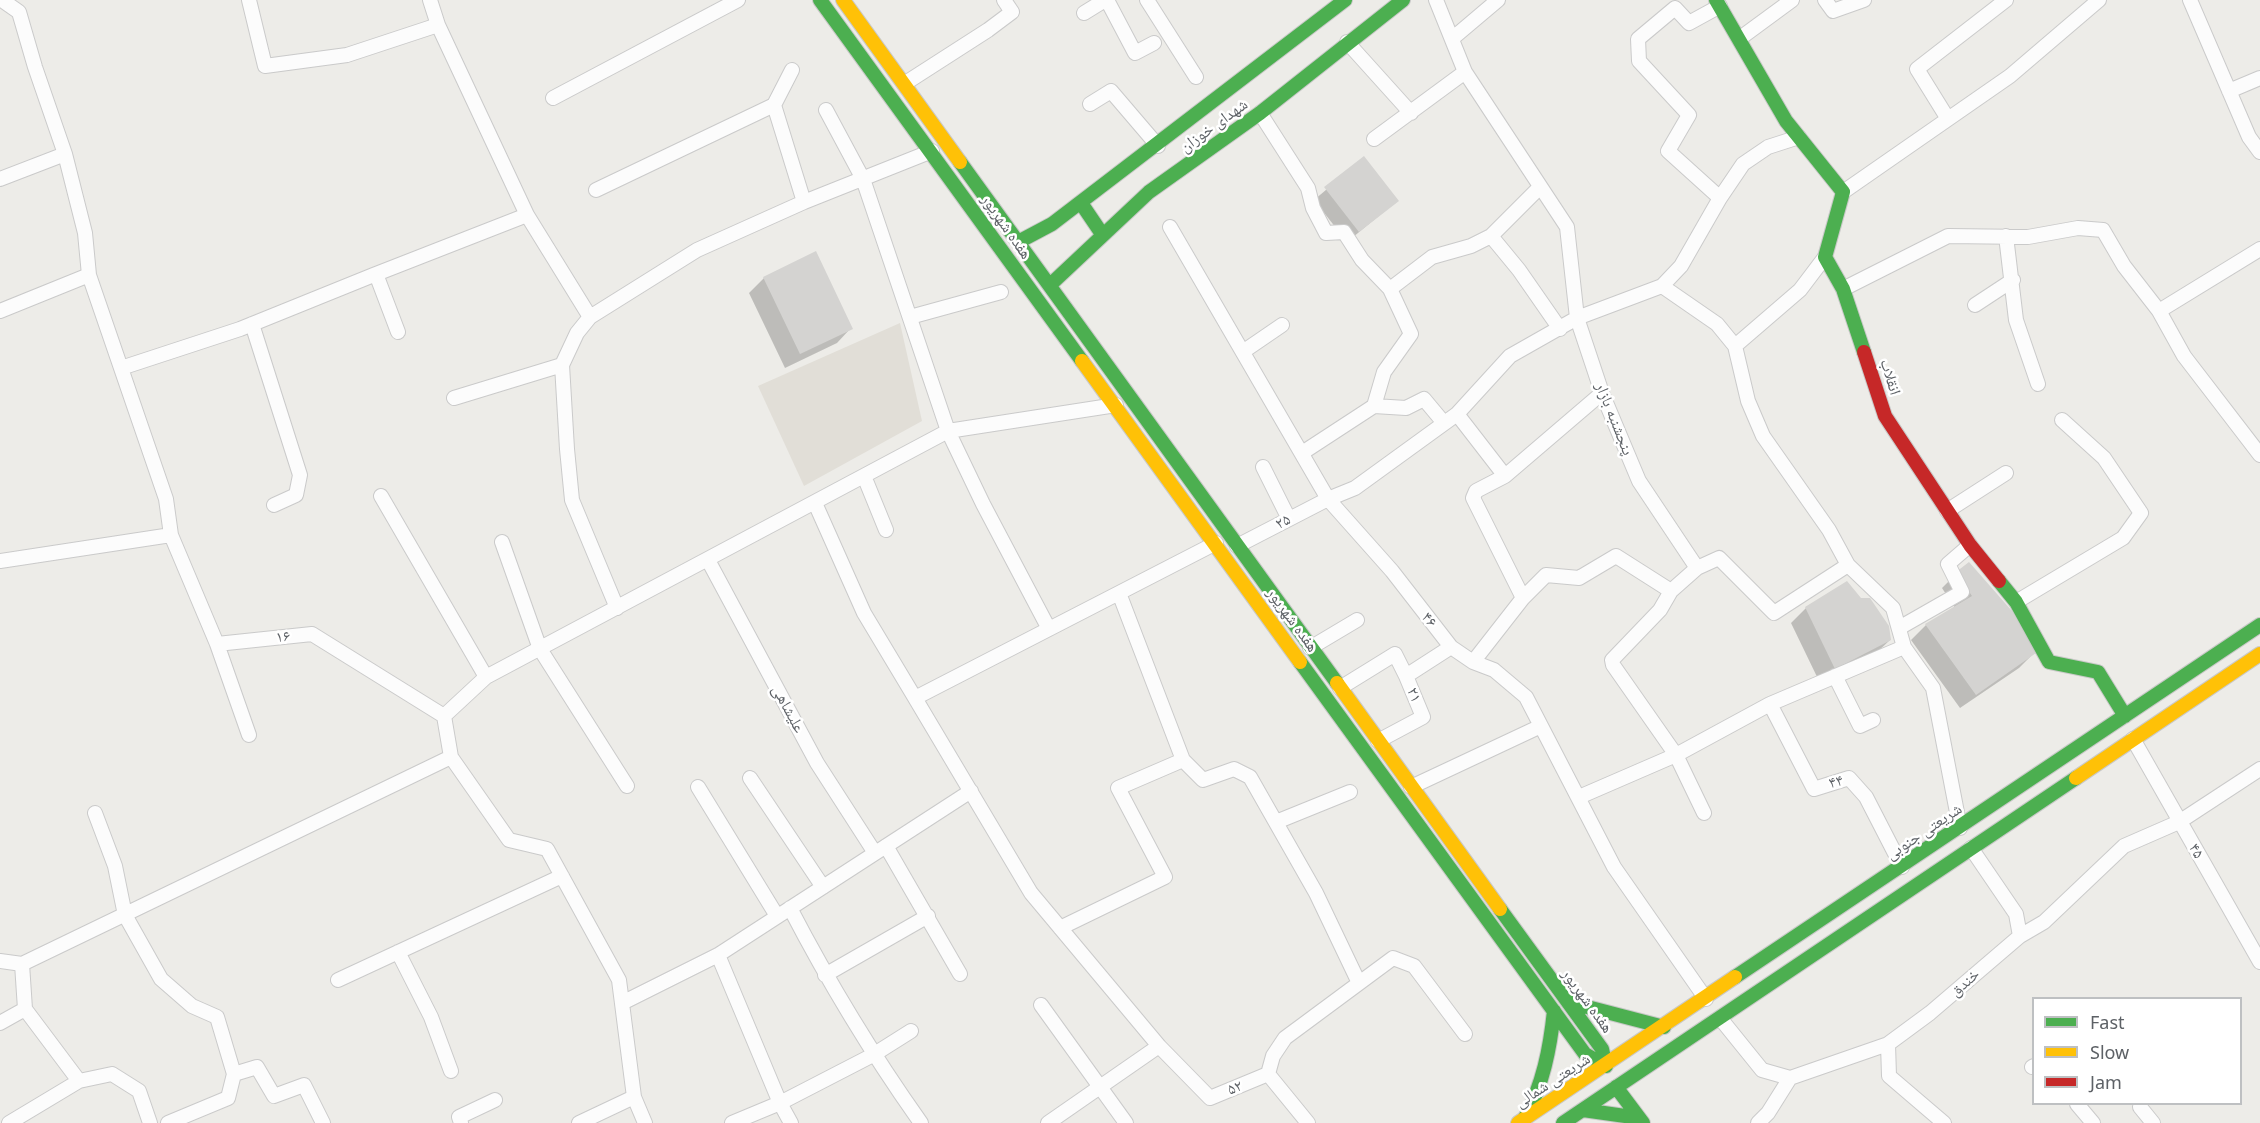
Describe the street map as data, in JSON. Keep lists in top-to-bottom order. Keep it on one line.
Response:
{"streets":{"main road":["شهدای خوزان","هفده شهریور","انقلاب","شریعتی جنوبی","شریعتی شمالی"],"street":["پنجشنبه بازار","۲۵","۴۶","۱۶","۲۱","علیشاهی","۴۴","۴۵","خندق","۵۲"]},"crossings":[["شهدای خوزان","هفده شهریور"],["هفده شهریور","۲۵"],["هفده شهریور","۲۱"],["هفده شهریور","شریعتی جنوبی"],["هفده شهریور","شریعتی شمالی"],["انقلاب","شریعتی جنوبی"],["پنجشنبه بازار","۲۵"],["۲۵","۴۶"],["۴۶","۲۱"],["۴۴","شریعتی جنوبی"],["شریعتی جنوبی","شریعتی شمالی"],["۴۵","خندق"]],"legend":["Fast","Slow","Jam"]}
